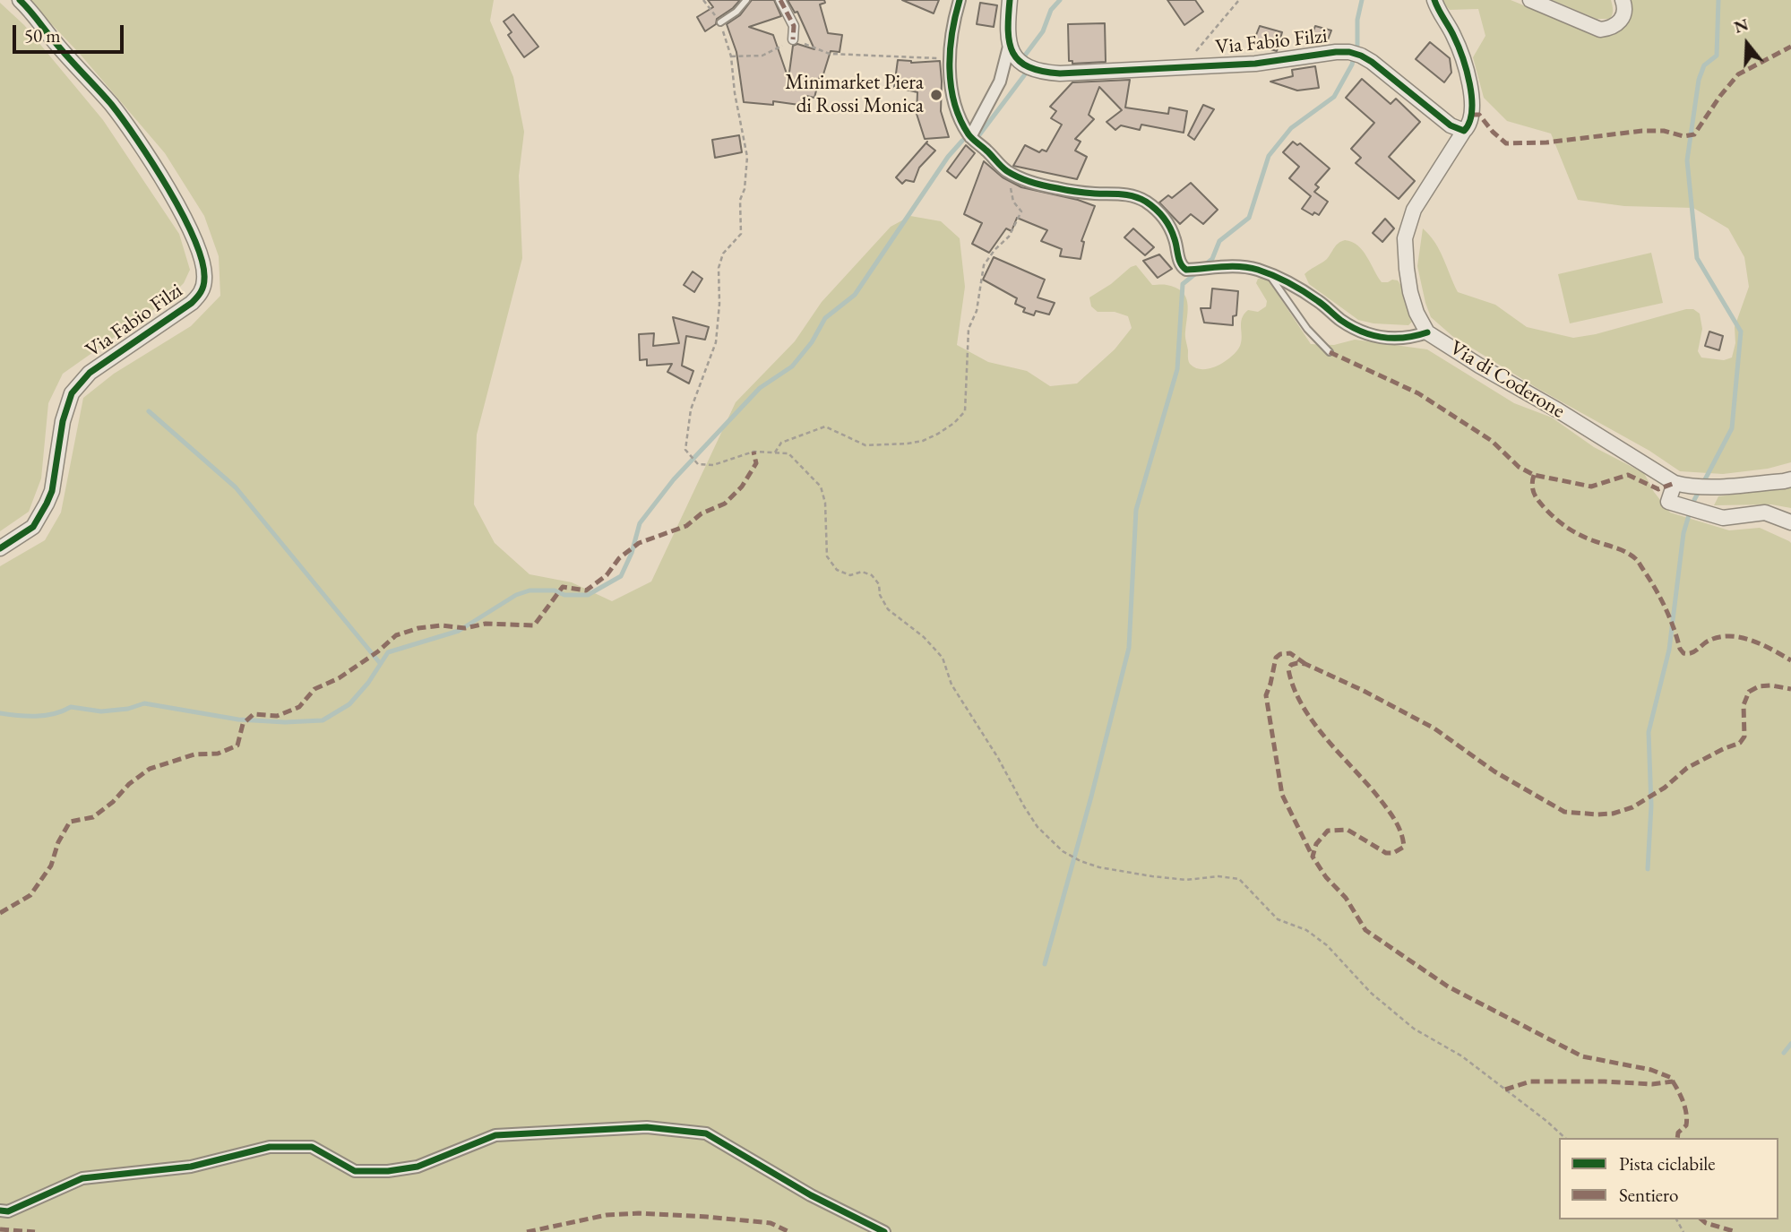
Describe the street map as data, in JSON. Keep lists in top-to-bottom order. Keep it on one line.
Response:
{"streets":{"street":["Via Fabio Filzi","Via di Coderone"]},"crossings":[["Via Fabio Filzi","Via di Coderone"]],"places":["Minimarket Piera di Rossi Monica"],"legend":["Pista ciclabile","Sentiero"],"scale_bar":"50 m","north":"top"}
